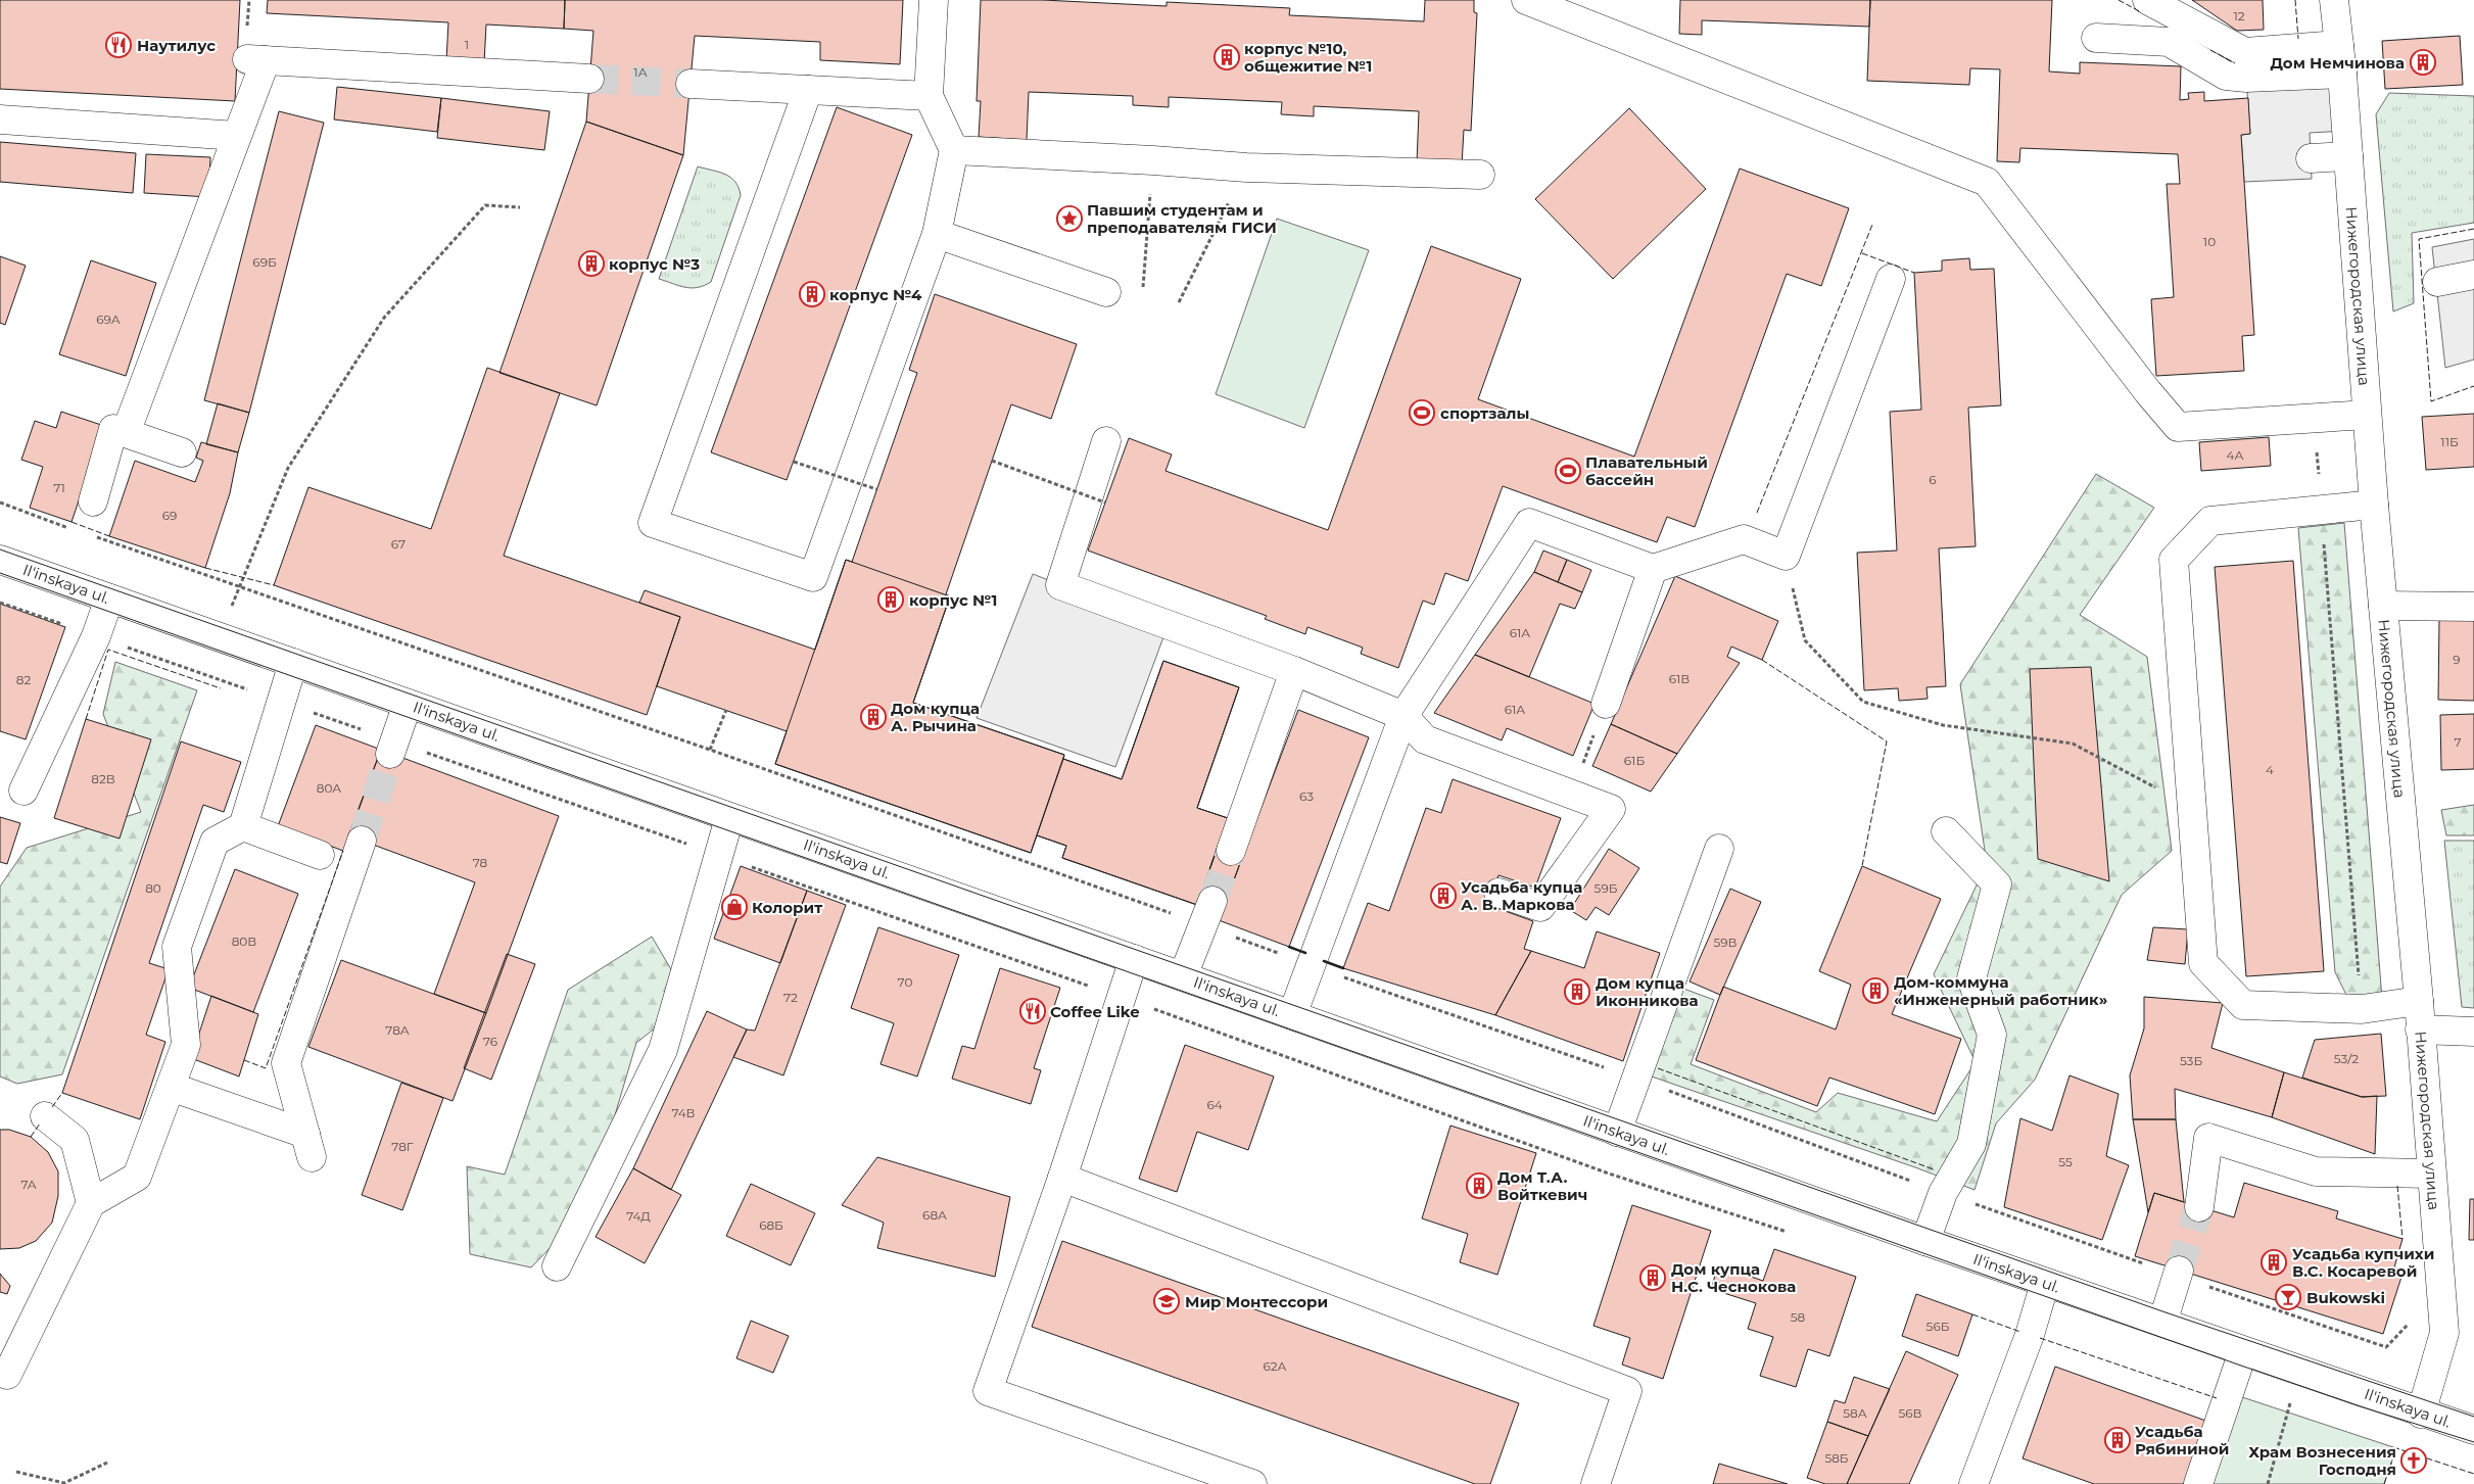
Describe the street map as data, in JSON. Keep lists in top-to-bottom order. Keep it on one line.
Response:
{"streets":{"street":["Нижегородская улица","Il'inskaya ul."]},"crossings":[["Нижегородская улица","Il'inskaya ul."]],"places":{"restaurant":["Наутилус","Coffee Like"],"building":["корпус №10, общежитие №1","Дом Немчинова","корпус №3","корпус №4","корпус №1","Дом купца А. Рычина","Усадьба купца А. В. Маркова","Дом-коммуна «Инженерный работник»","Дом купца Иконникова","Дом Т.А. Войткевич","Усадьба купчихи В.С. Косаревой","Дом купца Н.С. Чеснокова","Усадьба Рябининой"],"place":["Павшим студентам и преподавателям ГИСИ"],"sports":["спортзалы","Плавательный бассейн"],"shop":["Колорит"],"bar":["Bukowski"],"school or university":["Мир Монтессори"],"church":["Храм Вознесения Господня"]},"house_numbers":["12","1","1А","10","69Б","69А","11Б","4А","6","71","69","67","61А","9","61В","82","61А","7","61Б","4","82В","80А","63","78","80","59Б","80В","59В","70","72","78А","76","53/2","53Б","64","74В","78Г","55","7А","68А","74Д","68Б","58","56Б","62А","58А","56В","58Б"]}
